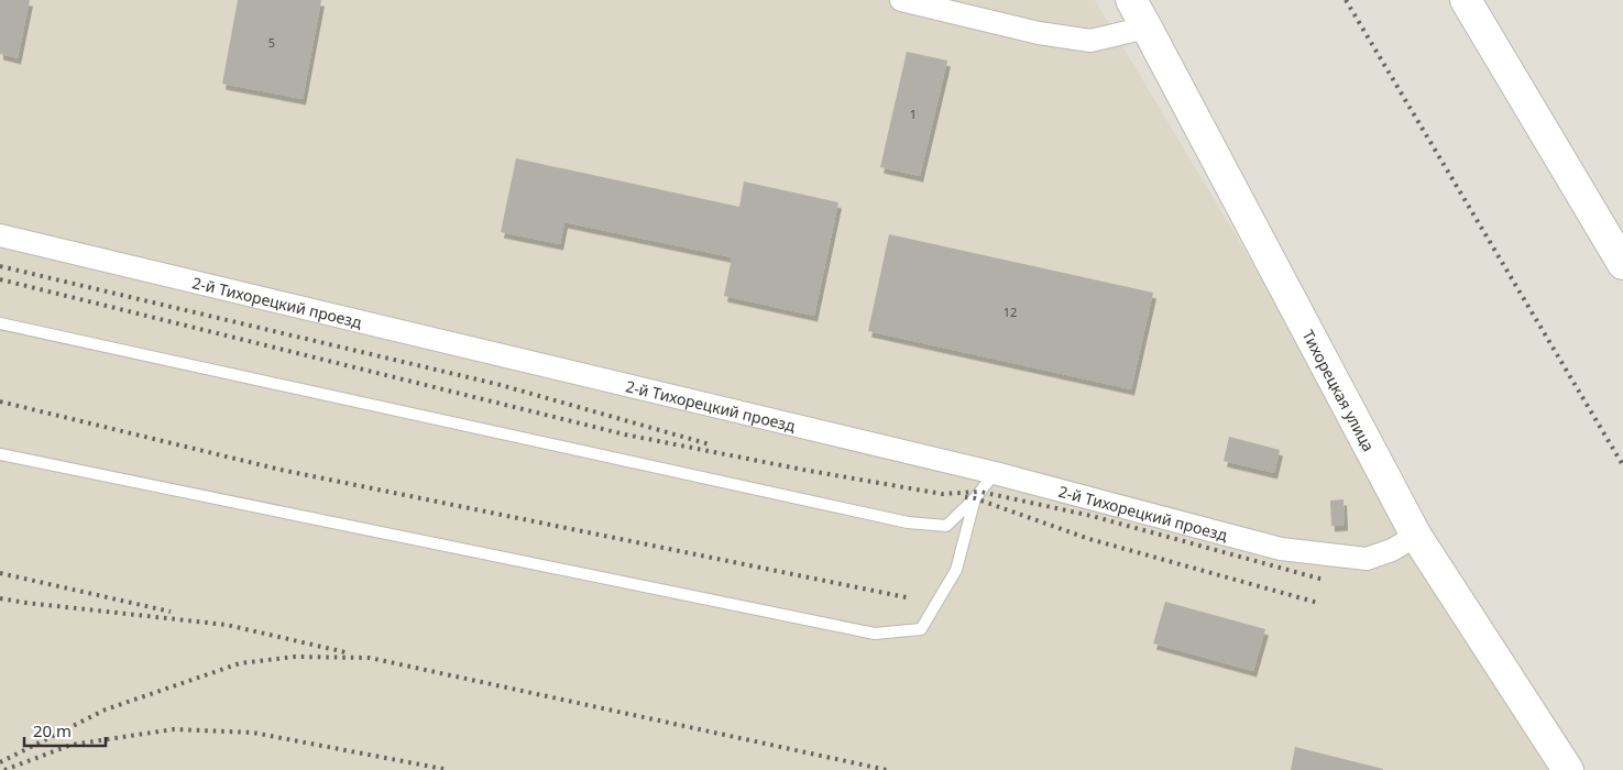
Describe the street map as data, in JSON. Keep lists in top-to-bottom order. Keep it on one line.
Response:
{"streets":{"street":["2-й Тихорецкий проезд","Тихорецкая улица"]},"crossings":[["2-й Тихорецкий проезд","Тихорецкая улица"]],"house_numbers":["5","1","12"],"scale_bar":"20 m"}
